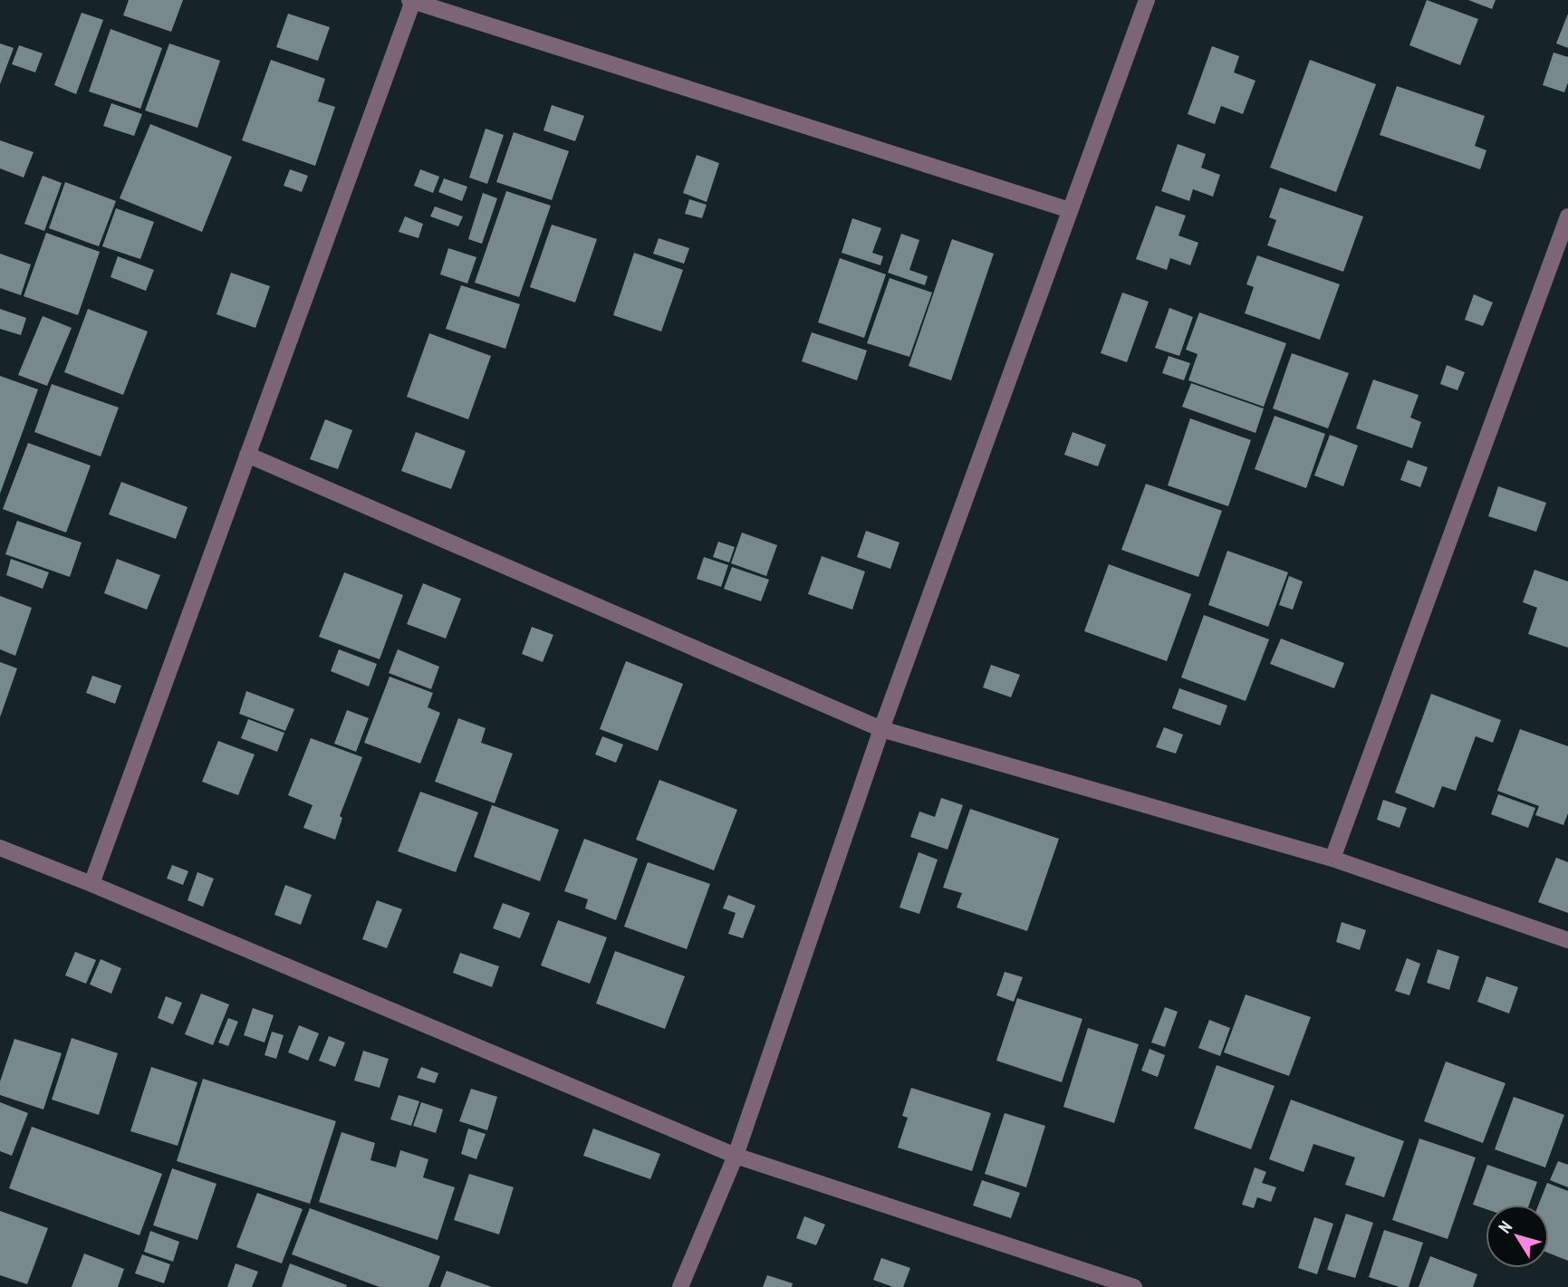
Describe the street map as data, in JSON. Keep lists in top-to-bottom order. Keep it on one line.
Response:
{"north":"top left"}
